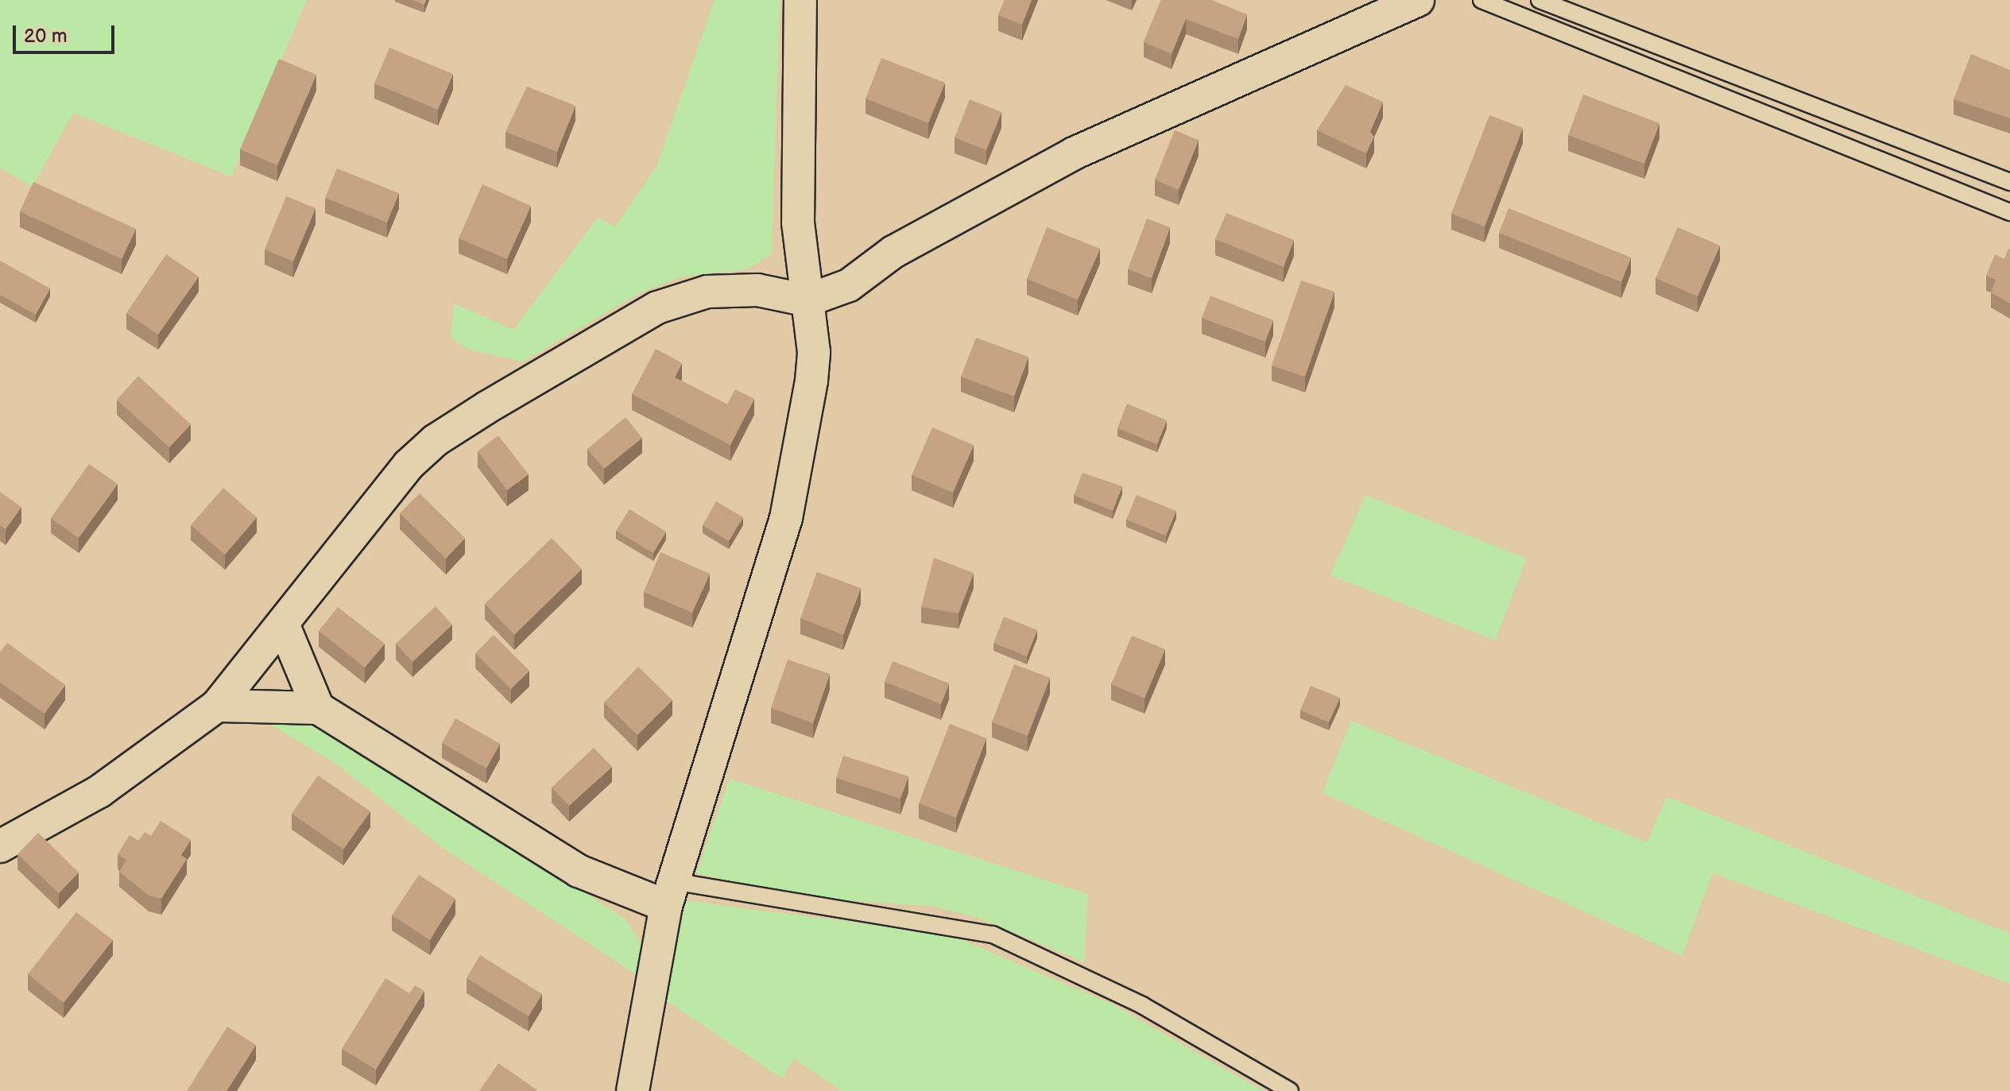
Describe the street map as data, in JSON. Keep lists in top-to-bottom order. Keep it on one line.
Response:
{"scale_bar":"20 m"}
